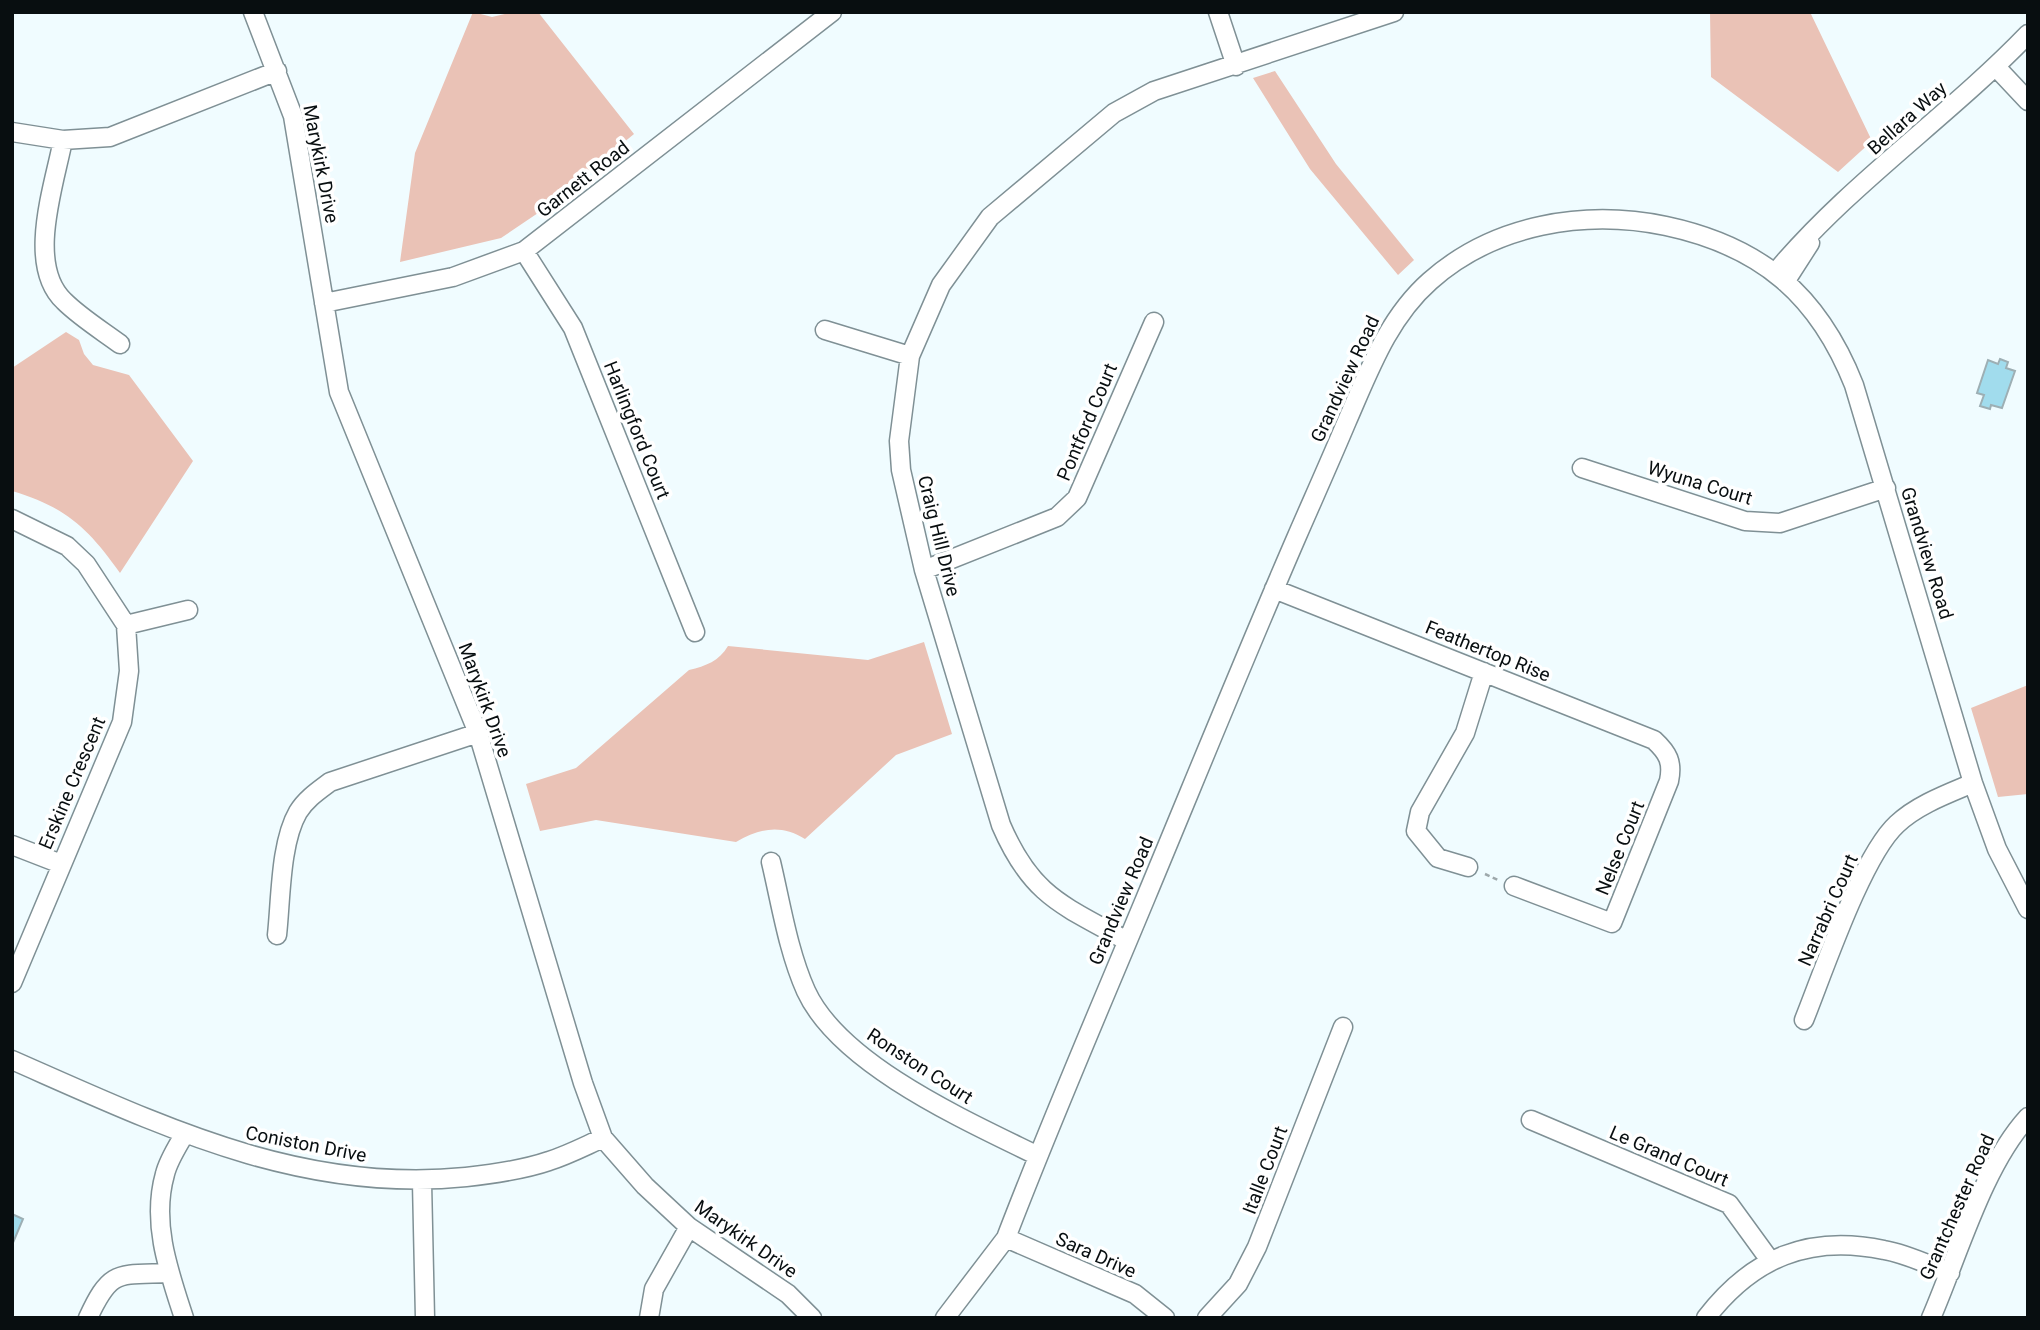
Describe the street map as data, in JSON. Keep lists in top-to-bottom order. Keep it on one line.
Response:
{"streets":{"street":["Bellara Way","Marykirk Drive","Garnett Road","Grandview Road","Pontford Court","Harlingford Court","Wyuna Court","Craig Hill Drive","Feathertop Rise","Erskine Crescent","Nelse Court","Narrabri Court","Ronston Court","Coniston Drive","Le Grand Court","Italle Court","Grantchester Road","Sara Drive"]},"crossings":[["Bellara Way","Grandview Road"],["Marykirk Drive","Garnett Road"],["Marykirk Drive","Coniston Drive"],["Garnett Road","Harlingford Court"],["Grandview Road","Wyuna Court"],["Grandview Road","Craig Hill Drive"],["Grandview Road","Feathertop Rise"],["Grandview Road","Narrabri Court"],["Grandview Road","Ronston Court"],["Grandview Road","Sara Drive"],["Pontford Court","Craig Hill Drive"],["Feathertop Rise","Nelse Court"]]}
